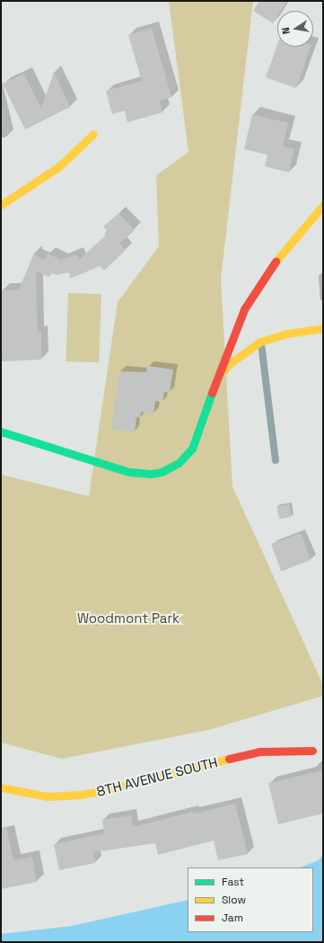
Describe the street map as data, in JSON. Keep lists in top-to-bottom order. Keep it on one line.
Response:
{"streets":{"street":["8TH AVENUE SOUTH"]},"parks":["Woodmont Park"],"legend":["Fast","Slow","Jam"],"north":"left"}
